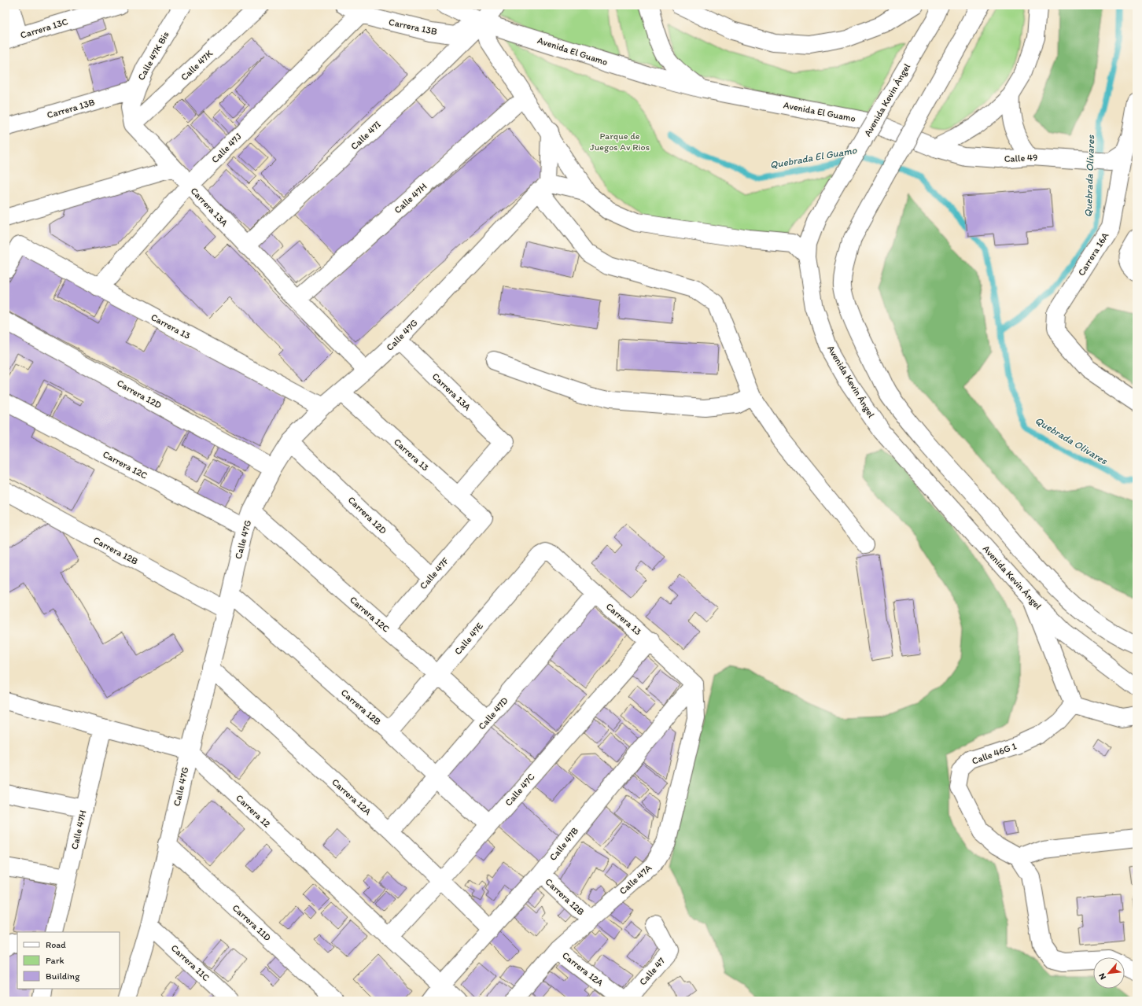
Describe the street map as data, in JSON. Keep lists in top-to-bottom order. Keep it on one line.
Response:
{"streets":{"street":["Carrera 13B","Carrera 13C","Avenida El Guamo","Calle 47K Bis","Calle 47K","Avenida Kevin Ángel","Calle 47I","Calle 47J","Calle 49","Calle 47H","Carrera 13A","Carrera 16A","Carrera 13","Calle 47G","Carrera 12D","Carrera 12C","Carrera 12B","Calle 47F","Calle 47E","Calle 47D","Calle 46G 1","Calle 47C","Carrera 12A","Carrera 12","Calle 47B","Calle 47A","Carrera 11D","Carrera 11C","Calle 47"]},"crossings":[["Carrera 13B","Avenida El Guamo"],["Carrera 13B","Calle 47K Bis"],["Carrera 13B","Calle 47I"],["Carrera 13B","Calle 47J"],["Avenida El Guamo","Calle 47I"],["Avenida El Guamo","Calle 49"],["Calle 47K Bis","Calle 47K"],["Calle 47I","Carrera 13A"],["Calle 47J","Carrera 13A"],["Calle 47J","Carrera 13"],["Calle 49","Carrera 16A"],["Calle 47H","Carrera 13A"],["Calle 47H","Carrera 12"],["Carrera 13A","Carrera 13"],["Carrera 13A","Calle 47G"],["Carrera 13","Calle 47G"],["Carrera 13","Calle 47F"],["Carrera 13","Calle 47E"],["Carrera 13","Calle 47D"],["Carrera 13","Calle 47C"],["Carrera 13","Calle 47B"],["Carrera 13","Calle 47A"],["Calle 47G","Carrera 12D"],["Calle 47G","Carrera 12C"],["Calle 47G","Carrera 12B"],["Calle 47G","Carrera 12A"],["Calle 47G","Carrera 12"],["Calle 47G","Carrera 11D"],["Calle 47G","Carrera 11C"],["Carrera 12D","Calle 47F"],["Carrera 12C","Calle 47F"],["Carrera 12C","Calle 47E"],["Carrera 12C","Calle 47D"],["Carrera 12B","Calle 47E"],["Carrera 12B","Calle 47D"],["Carrera 12B","Calle 47C"],["Carrera 12B","Calle 47B"],["Carrera 12B","Calle 47A"],["Calle 47D","Carrera 12A"],["Calle 47C","Carrera 12A"],["Calle 47C","Carrera 12"],["Carrera 12A","Calle 47B"],["Carrera 12A","Calle 47A"],["Carrera 12","Calle 47B"],["Calle 47B","Calle 47A"]],"water":["Quebrada El Guamo","Quebrada Olivares"],"parks":["Parque de Juegos Av Rios"],"legend":["Road","Park","Building"],"north":"bottom left"}
